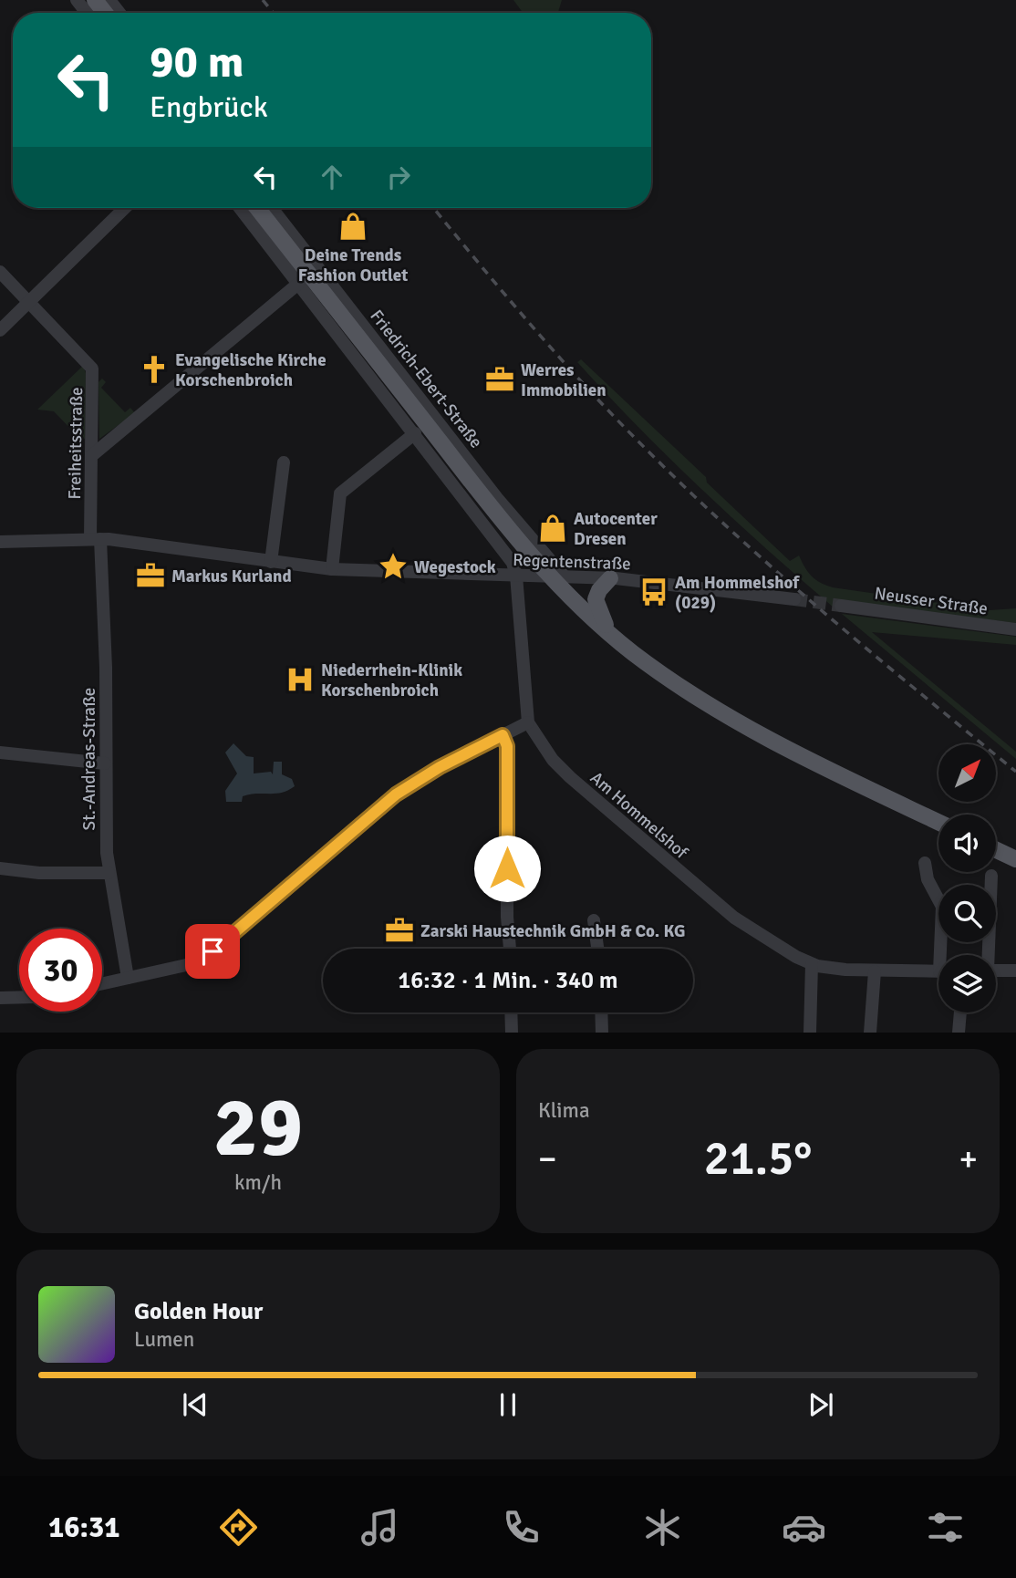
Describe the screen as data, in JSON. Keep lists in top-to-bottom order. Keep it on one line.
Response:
{"streets":{"street":["Friedrich-Ebert-Straße","Freiheitsstraße","Regentenstraße","Neusser Straße","St.-Andreas-Straße","Am Hommelshof"]},"crossings":[["Friedrich-Ebert-Straße","Regentenstraße"],["Freiheitsstraße","Regentenstraße"],["Freiheitsstraße","St.-Andreas-Straße"],["Regentenstraße","St.-Andreas-Straße"]],"places":{"shop":["Deine Trends Fashion Outlet","Autocenter Dresen"],"church":["Evangelische Kirche Korschenbroich"],"office":["Werres Immobilien","Markus Kurland","Zarski Haustechnik GmbH & Co. KG"],"place":["Wegestock"],"bus stop":["Am Hommelshof (029)"],"hospital":["Niederrhein-Klinik Korschenbroich"]},"north":"top right","page":{"turn":["90 m","Engbrück"],"limit":"30","trip":"16:32 · 1 Min. · 340 m","tile":[["29","km/h"],"Klima"],"heat":["−","21.5°","+"],"song":["Golden Hour","Lumen"],"tabs":"16:31"}}
